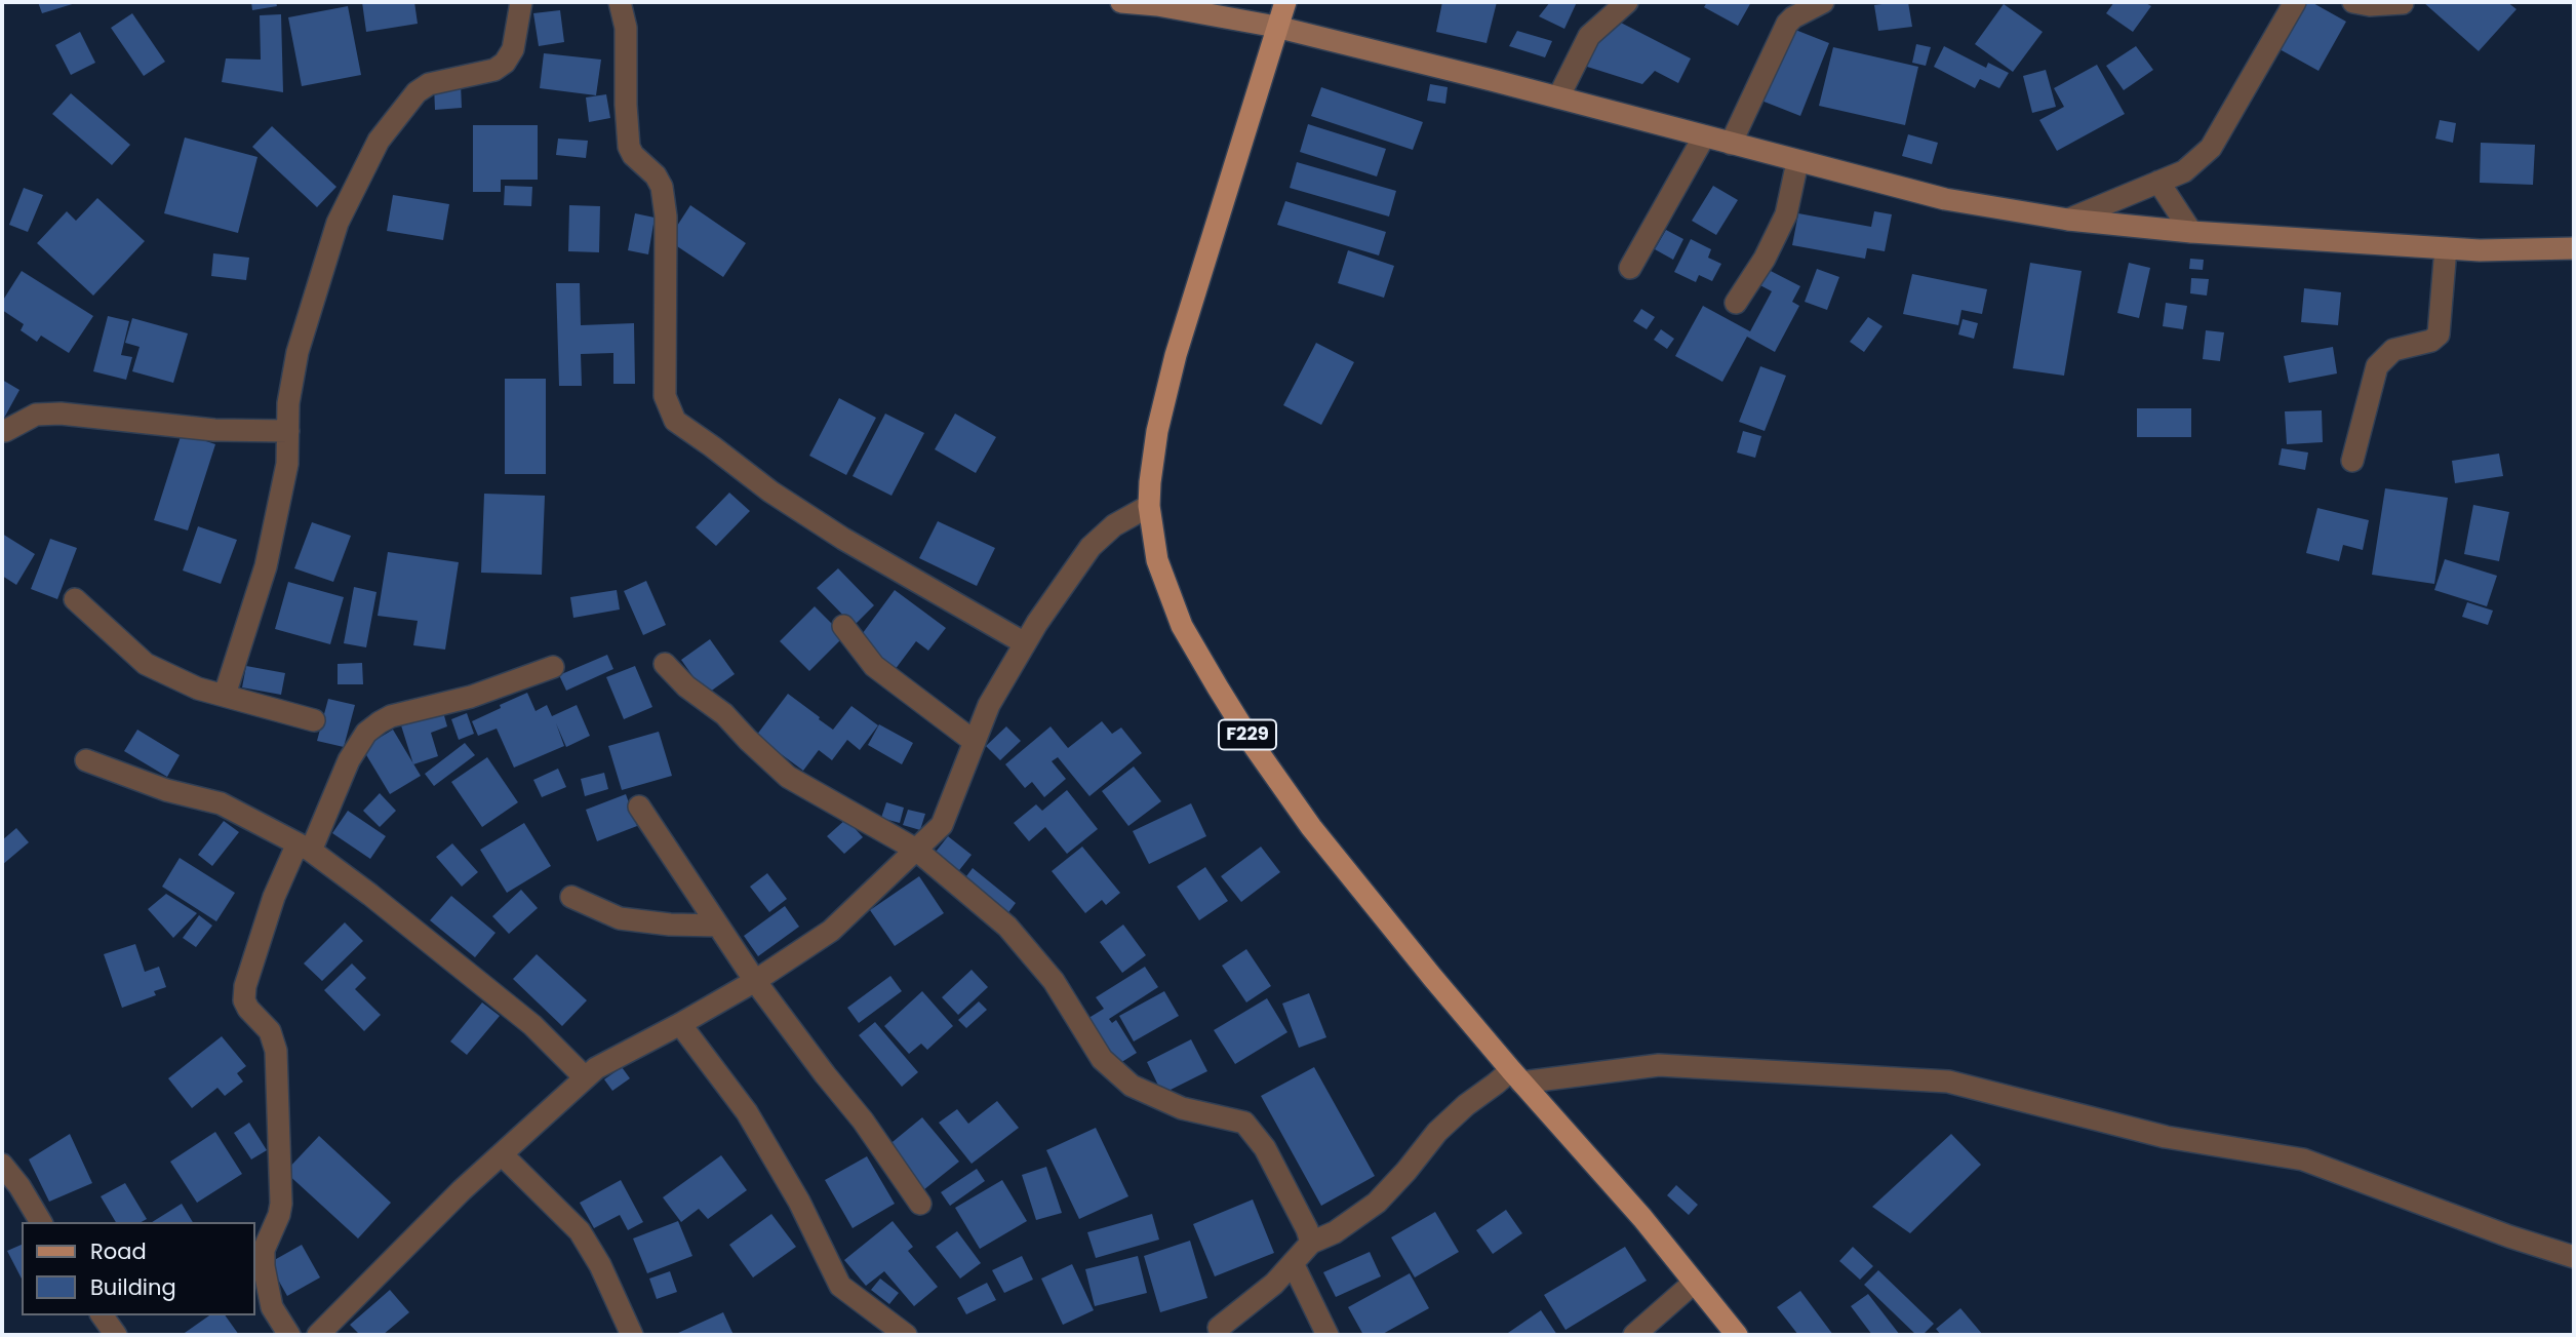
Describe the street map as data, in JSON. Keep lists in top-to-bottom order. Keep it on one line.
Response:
{"streets":{"main road":["F229"]},"legend":["Road","Building"]}
